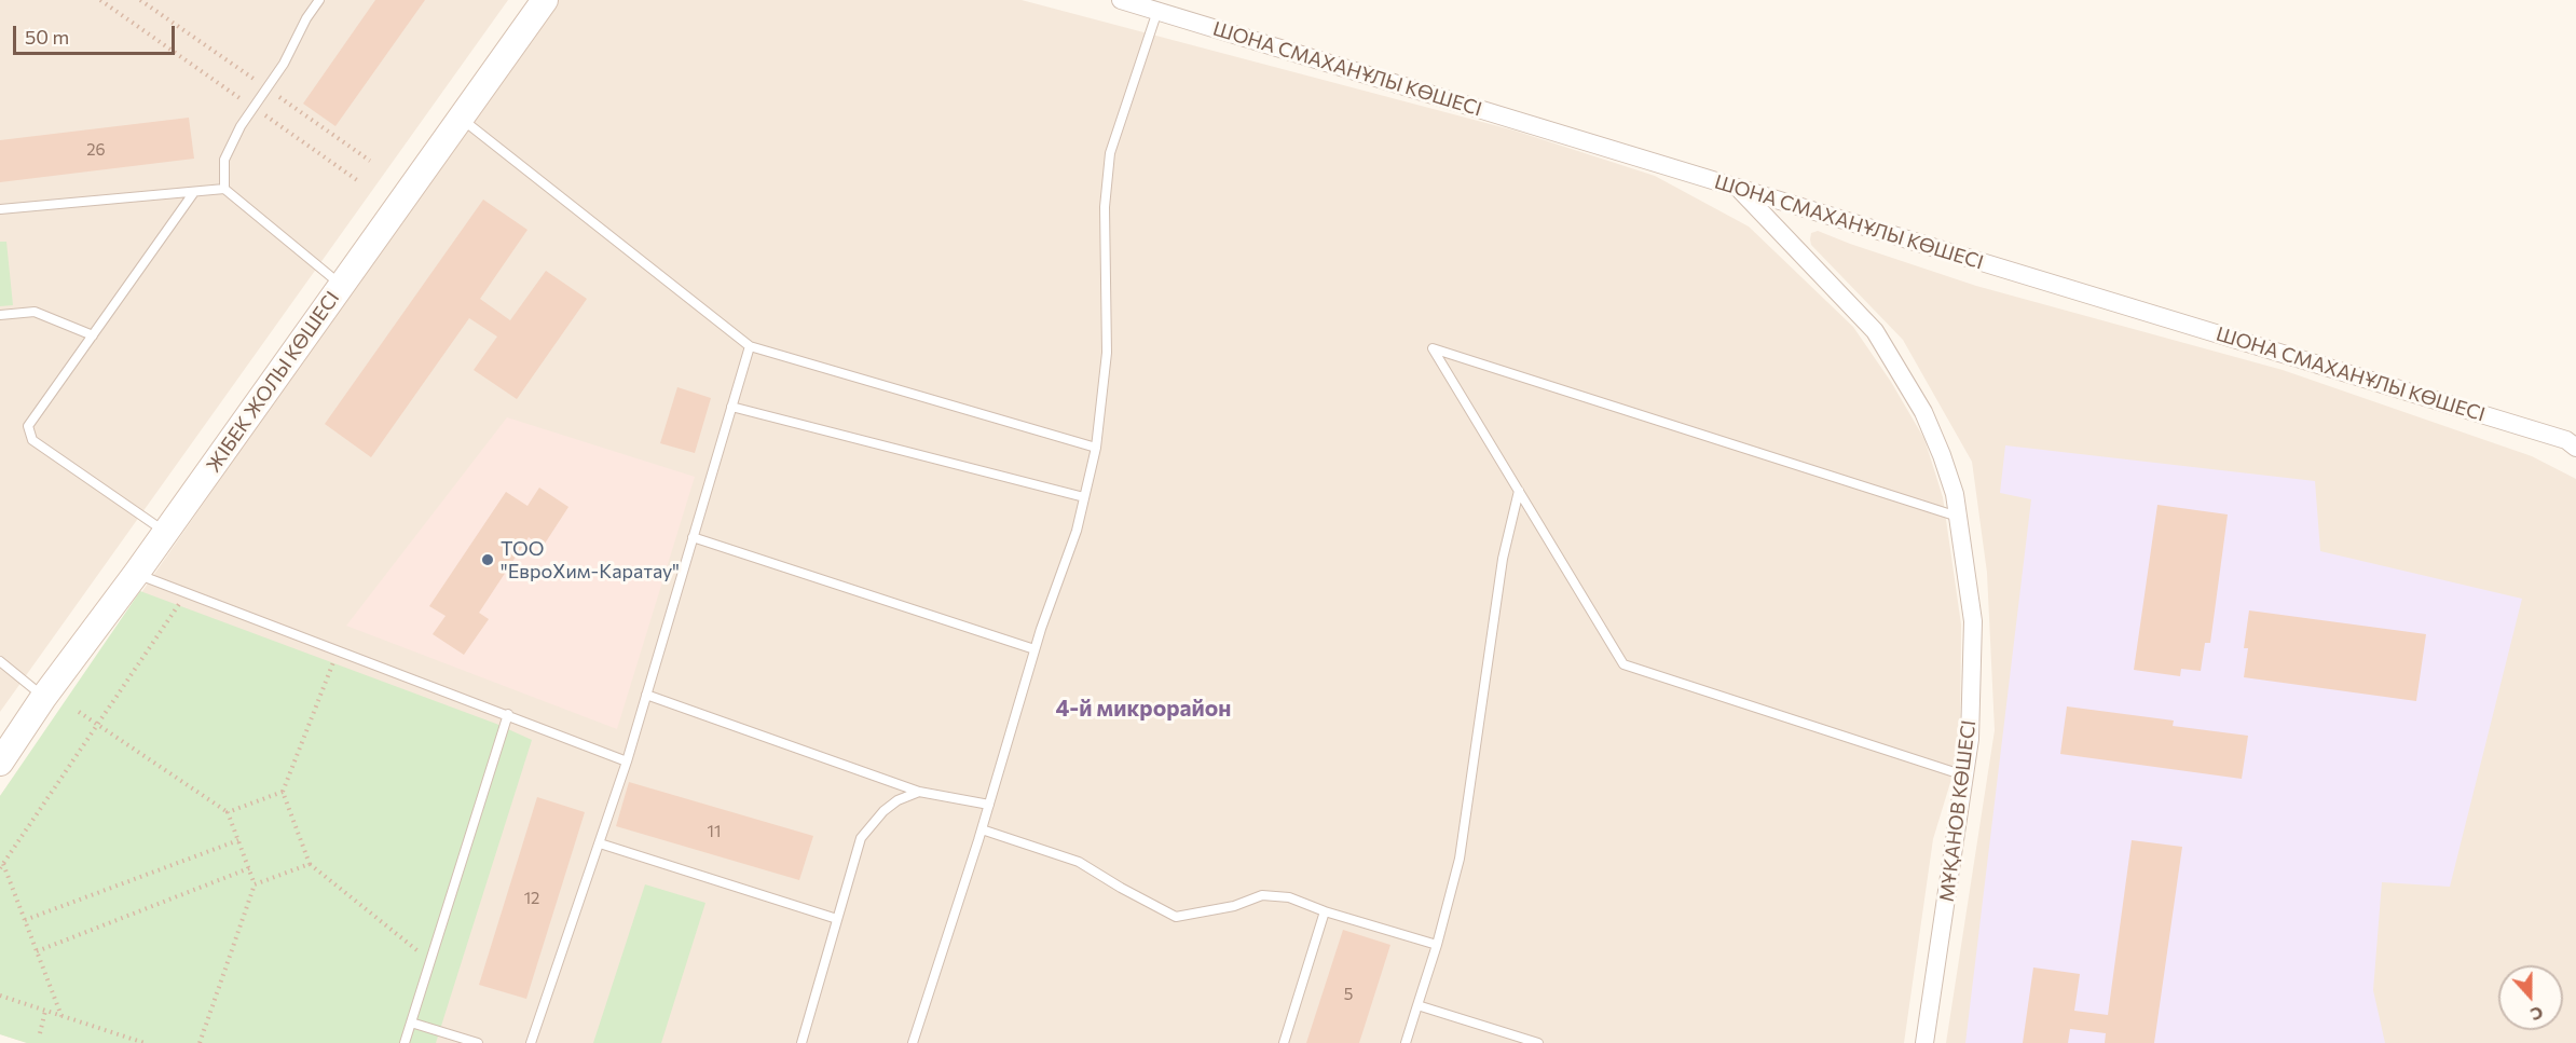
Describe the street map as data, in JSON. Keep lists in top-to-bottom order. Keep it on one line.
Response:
{"streets":{"main road":["ЖІБЕК ЖОЛЫ КӨШЕСІ"],"street":["ШОНА СМАХАНҰЛЫ КӨШЕСІ","МҰҚАНОВ КӨШЕСІ"]},"crossings":[["ШОНА СМАХАНҰЛЫ КӨШЕСІ","МҰҚАНОВ КӨШЕСІ"]],"districts":["4-й микрорайон"],"places":["ТОО \"ЕвроХим-Каратау\""],"house_numbers":["26","11","12","5"],"scale_bar":"50 m","north":"bottom"}
